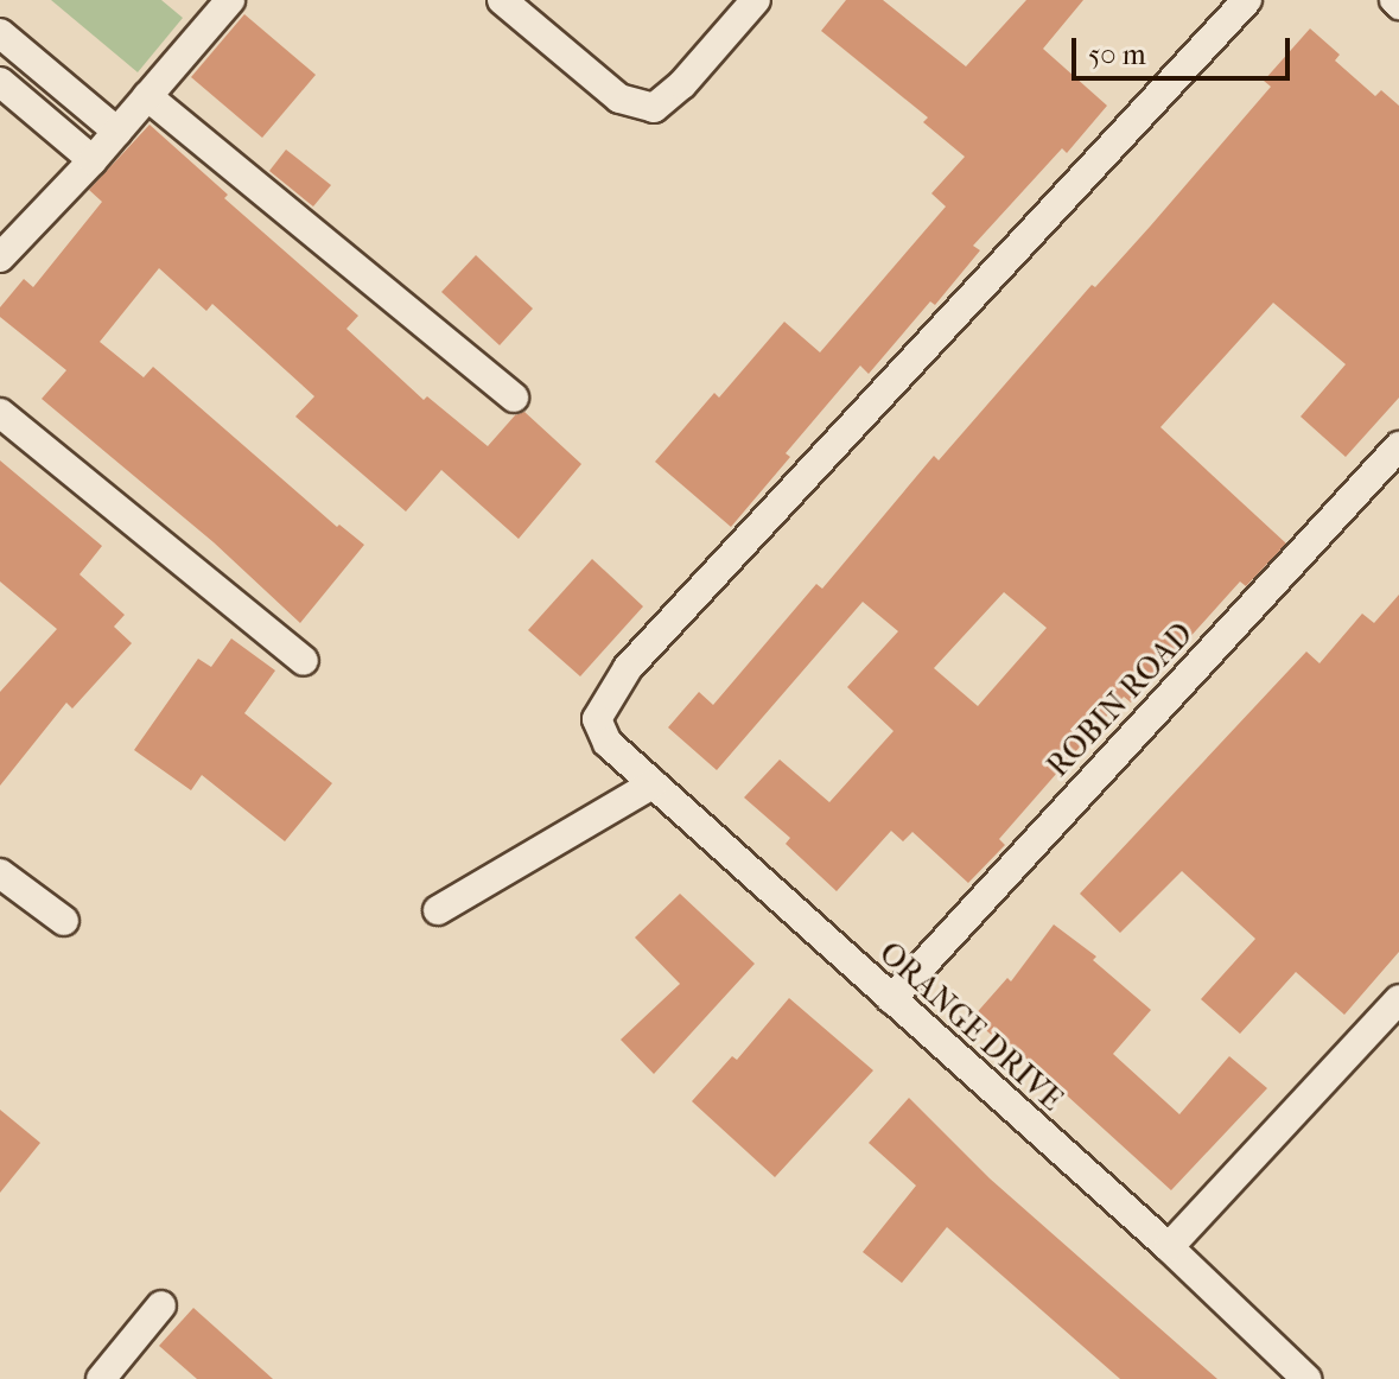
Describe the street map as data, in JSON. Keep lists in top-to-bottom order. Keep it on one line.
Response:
{"streets":{"street":["ROBIN ROAD","ORANGE DRIVE"]},"crossings":[["ROBIN ROAD","ORANGE DRIVE"]],"scale_bar":"50 m"}
